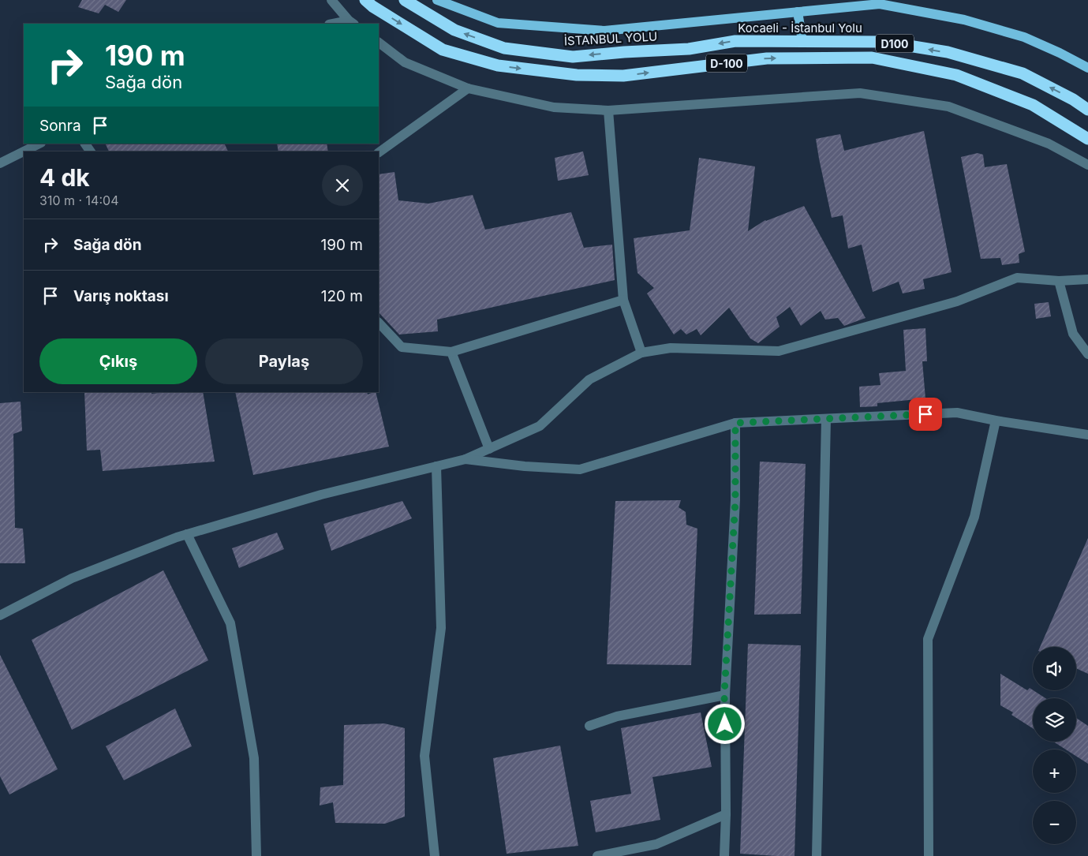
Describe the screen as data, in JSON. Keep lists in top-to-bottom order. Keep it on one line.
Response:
{"streets":{"highway":["Kocaeli - İstanbul Yolu","İSTANBUL YOLU","D100","D-100"]},"crossings":[["Kocaeli - İstanbul Yolu","İSTANBUL YOLU"]],"page":{"turn":["190 m","Sağa dön"],"then":"Sonra","heading":["4 dk","310 m · 14:04"],"list":[{"name":"Sağa dön","value":"190 m"},{"name":"Varış noktası","value":"120 m"}],"buttons":["Çıkış","Paylaş"],"map_buttons":["+","−"]}}
